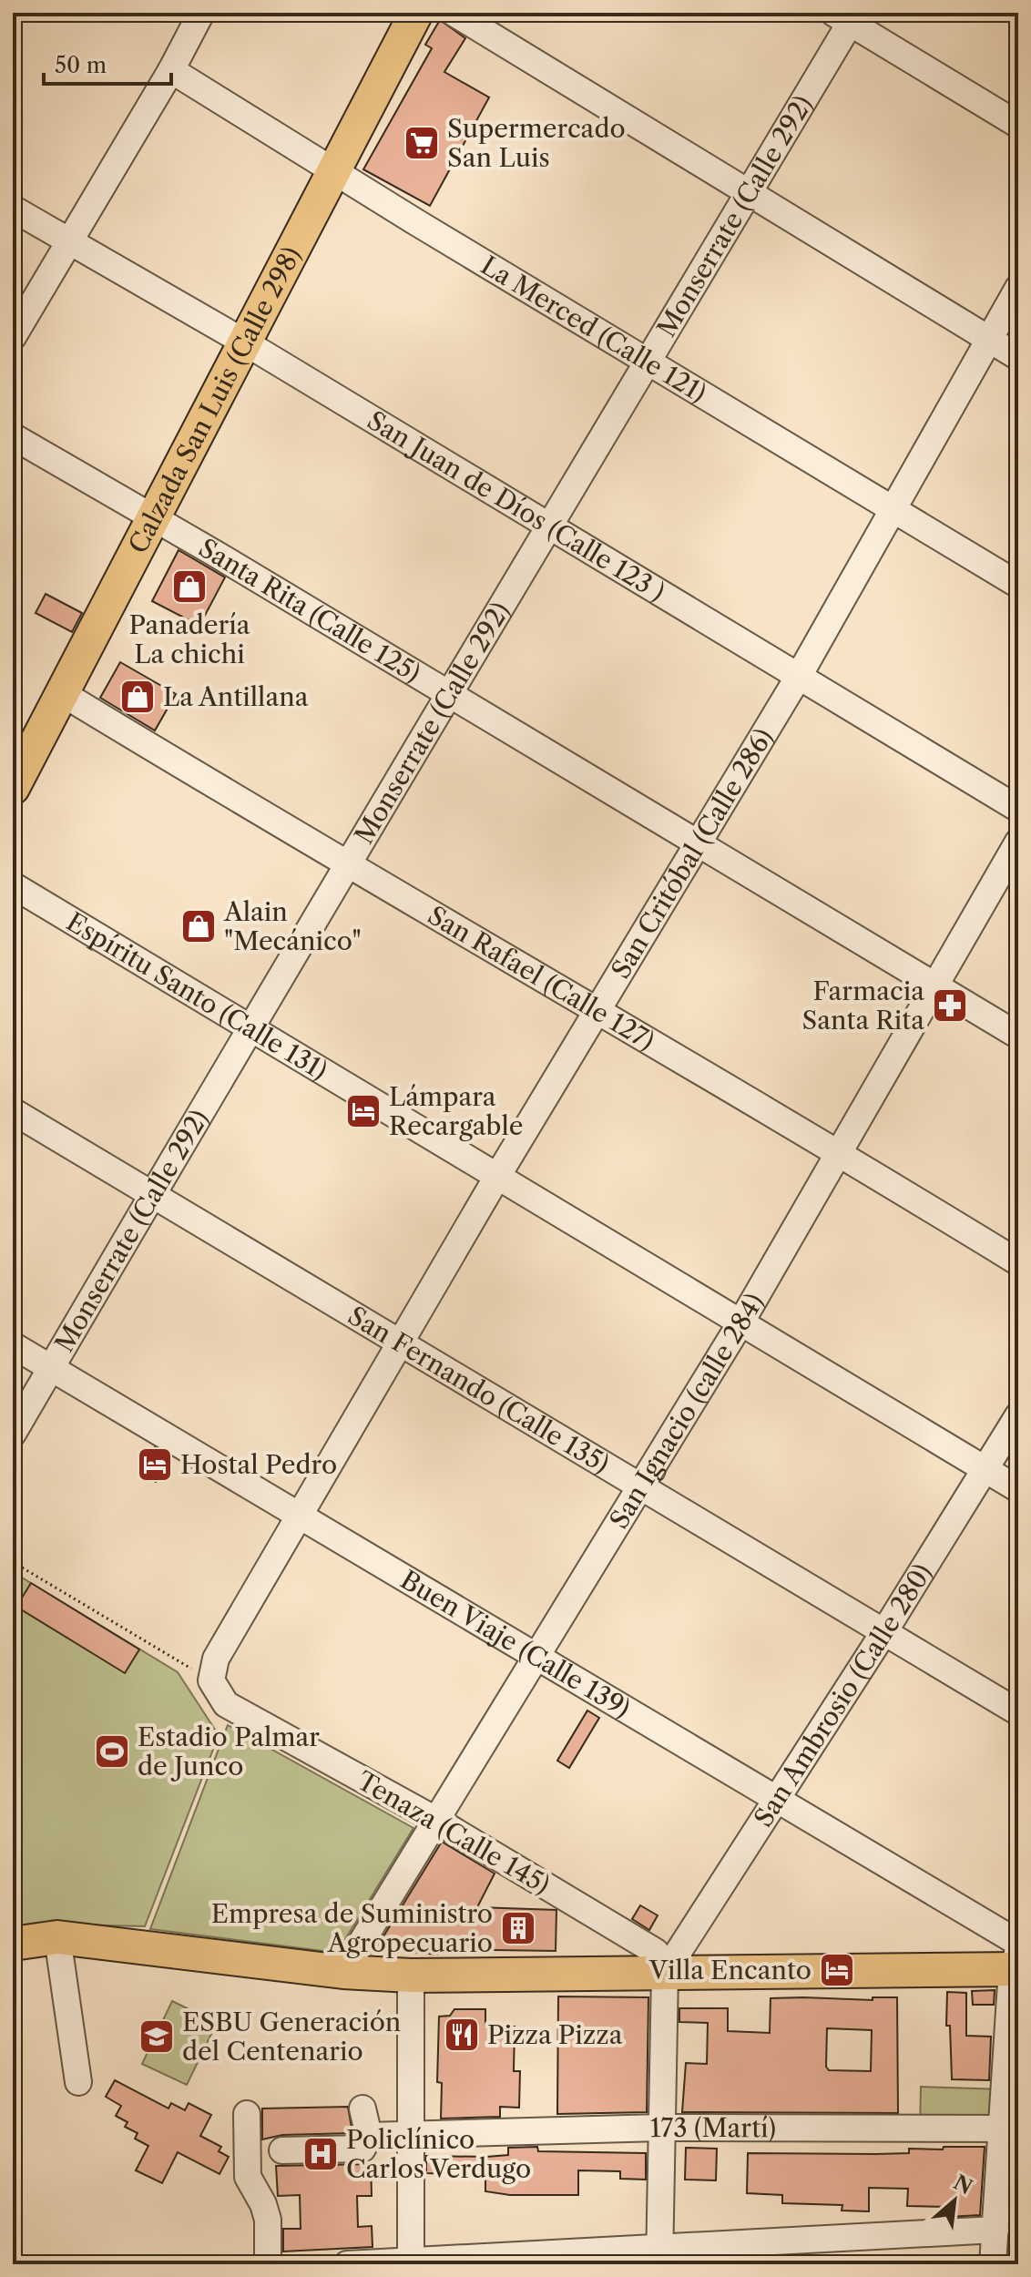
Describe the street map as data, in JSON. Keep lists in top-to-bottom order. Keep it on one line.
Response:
{"streets":{"main road":["Calzada San Luis (Calle 298)"],"street":["Monserrate (Calle 292)","La Merced (Calle 121)","San Juan de Díos (Calle 123 )","Santa Rita (Calle 125)","San Critóbal (Calle 286)","San Rafael (Calle 127)","Espíritu Santo (Calle 131)","San Fernando (Calle 135)","San Ignacio (calle 284)","Buen Viaje (Calle 139)","San Ambrosio (Calle 280)","Tenaza (Calle 145)","173 (Martí)"]},"crossings":[["Monserrate (Calle 292)","La Merced (Calle 121)"],["Monserrate (Calle 292)","San Juan de Díos (Calle 123 )"],["Monserrate (Calle 292)","Santa Rita (Calle 125)"],["Monserrate (Calle 292)","San Rafael (Calle 127)"],["Monserrate (Calle 292)","Espíritu Santo (Calle 131)"],["Monserrate (Calle 292)","San Fernando (Calle 135)"],["Monserrate (Calle 292)","Buen Viaje (Calle 139)"],["La Merced (Calle 121)","Calzada San Luis (Calle 298)"],["La Merced (Calle 121)","San Critóbal (Calle 286)"],["Calzada San Luis (Calle 298)","San Juan de Díos (Calle 123 )"],["Calzada San Luis (Calle 298)","Santa Rita (Calle 125)"],["Calzada San Luis (Calle 298)","San Rafael (Calle 127)"],["San Juan de Díos (Calle 123 )","San Critóbal (Calle 286)"],["Santa Rita (Calle 125)","San Critóbal (Calle 286)"],["Santa Rita (Calle 125)","San Ignacio (calle 284)"],["San Critóbal (Calle 286)","San Rafael (Calle 127)"],["San Critóbal (Calle 286)","Espíritu Santo (Calle 131)"],["San Critóbal (Calle 286)","San Fernando (Calle 135)"],["San Critóbal (Calle 286)","Buen Viaje (Calle 139)"],["San Critóbal (Calle 286)","Tenaza (Calle 145)"],["San Rafael (Calle 127)","San Ignacio (calle 284)"],["Espíritu Santo (Calle 131)","San Ignacio (calle 284)"],["Espíritu Santo (Calle 131)","San Ambrosio (Calle 280)"],["San Fernando (Calle 135)","San Ignacio (calle 284)"],["San Fernando (Calle 135)","San Ambrosio (Calle 280)"],["San Ignacio (calle 284)","Buen Viaje (Calle 139)"],["San Ignacio (calle 284)","Tenaza (Calle 145)"],["Buen Viaje (Calle 139)","San Ambrosio (Calle 280)"],["San Ambrosio (Calle 280)","Tenaza (Calle 145)"]],"places":{"supermarket":["Supermercado San Luis"],"shop":["Panadería La chichi","La Antillana","Alain \"Mecánico\""],"pharmacy":["Farmacia Santa Rita"],"hotel":["Lámpara Recargable","Hostal Pedro","Villa Encanto"],"sports":["Estadio Palmar de Junco"],"building":["Empresa de Suministro Agropecuario"],"restaurant":["Pizza Pizza"],"school or university":["ESBU Generación del Centenario"],"hospital":["Policlínico Carlos Verdugo"]},"scale_bar":"50 m","north":"top right"}
